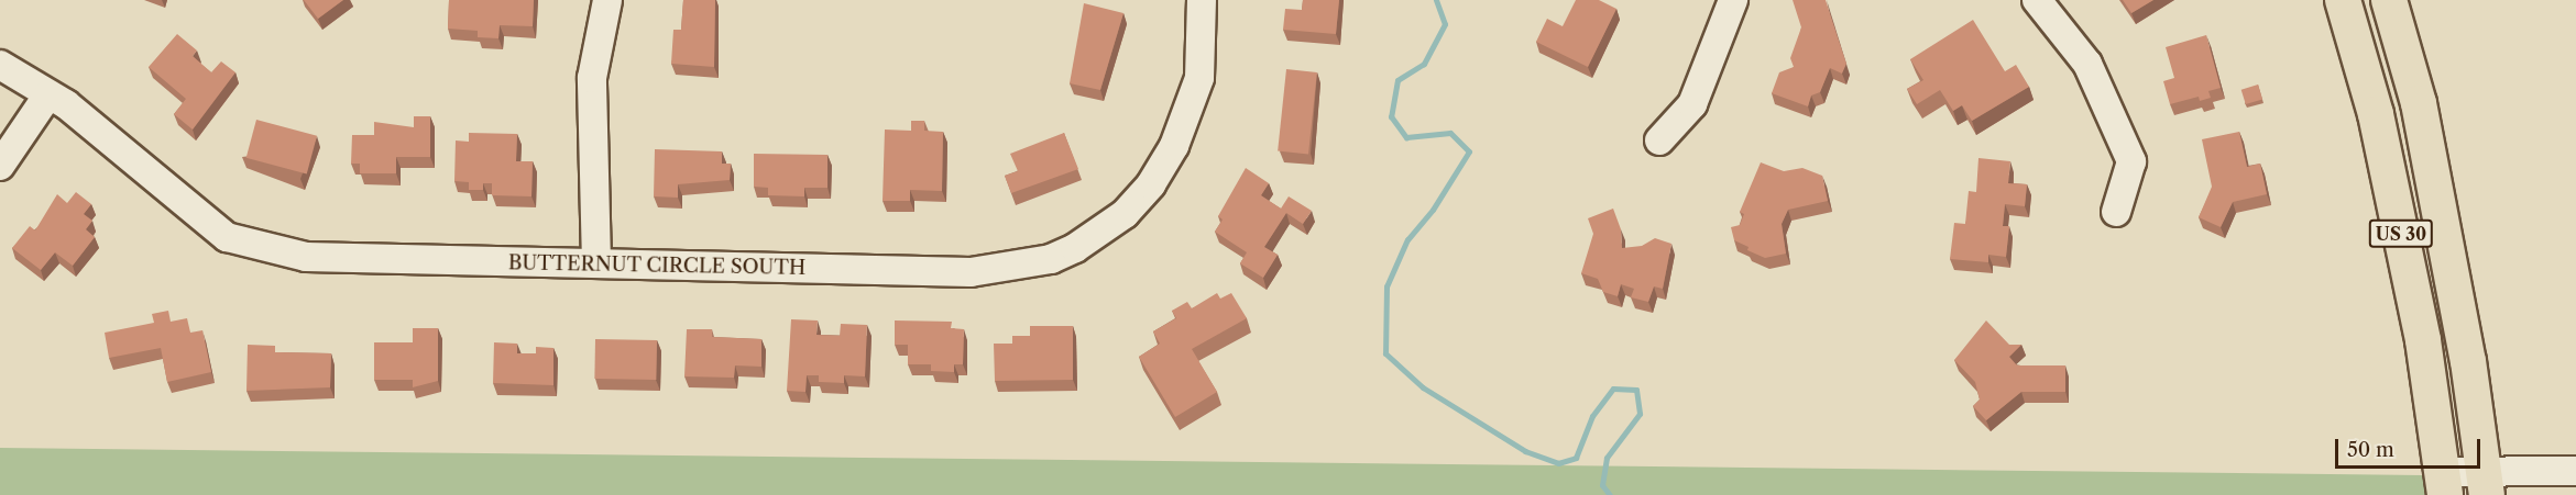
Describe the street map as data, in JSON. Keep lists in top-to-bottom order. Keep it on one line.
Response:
{"streets":{"main road":["US 30"],"street":["BUTTERNUT CIRCLE SOUTH"]},"scale_bar":"50 m"}
